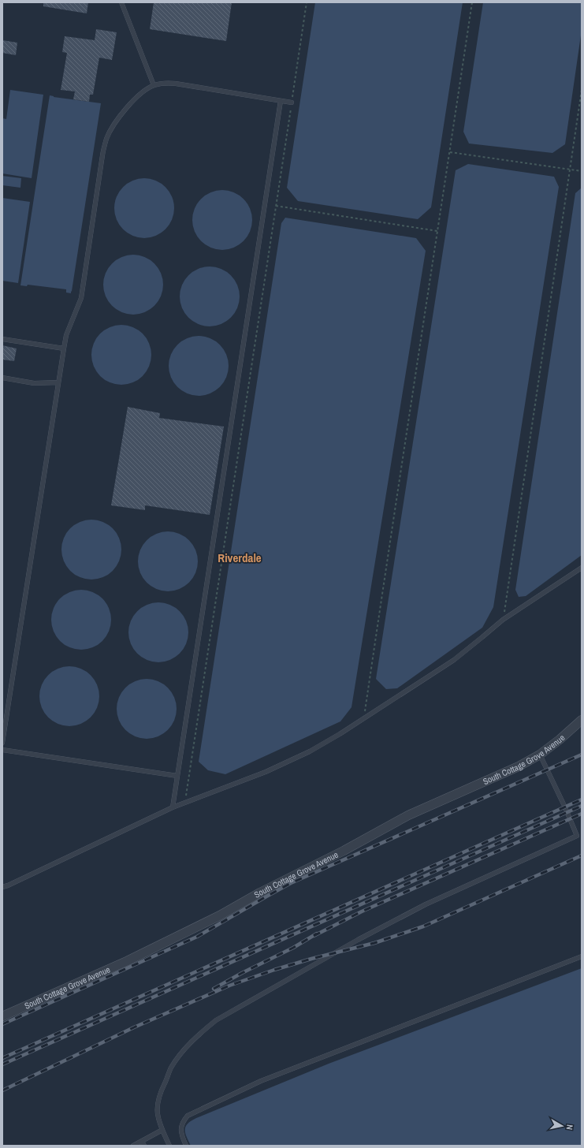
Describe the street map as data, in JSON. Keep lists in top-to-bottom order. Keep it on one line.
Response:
{"streets":{"street":["South Cottage Grove Avenue"]},"districts":["Riverdale"],"north":"right"}
